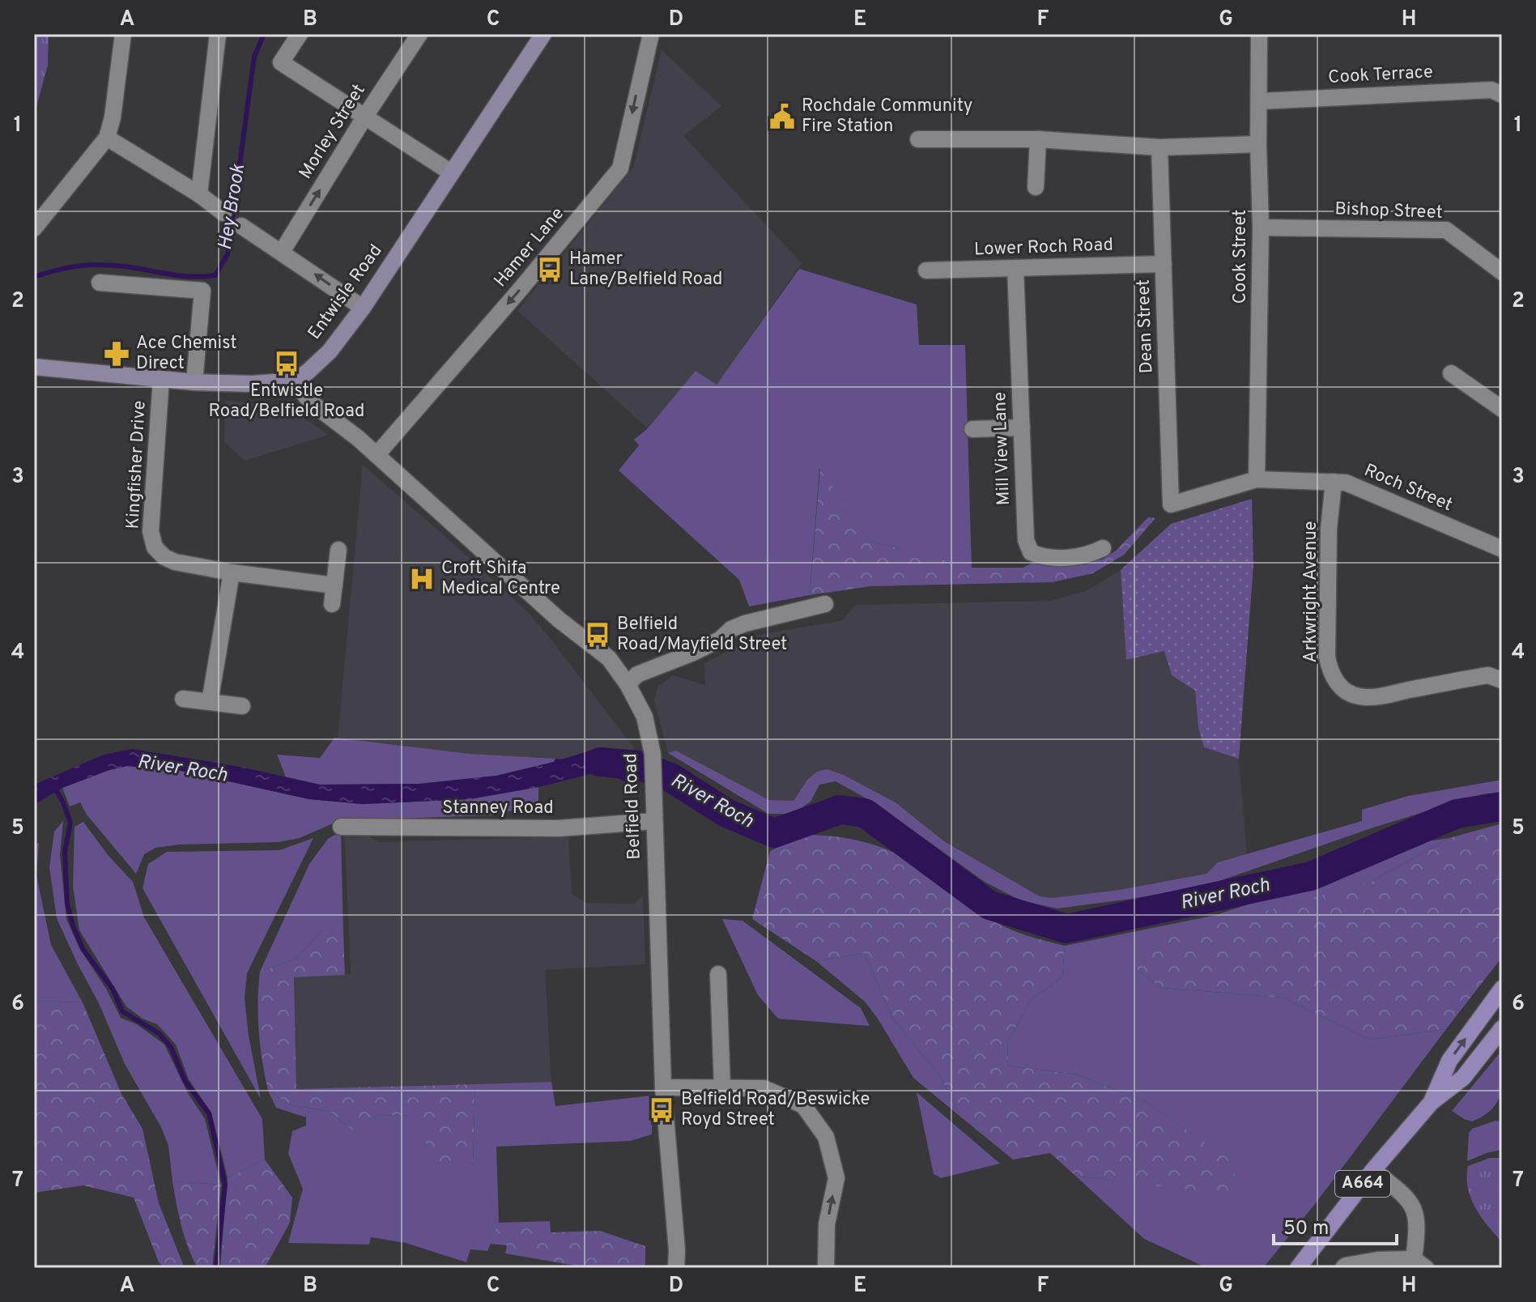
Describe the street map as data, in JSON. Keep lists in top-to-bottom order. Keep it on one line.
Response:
{"streets":{"main road":["Entwisle Road","A664"],"street":["Cook Terrace","Morley Street","Bishop Street","Hamer Lane","Lower Roch Road","Cook Street","Dean Street","Mill View Lane","Kingfisher Drive","Roch Street","Arkwright Avenue","Belfield Road","Stanney Road"]},"crossings":[["Cook Terrace","Cook Street"],["Bishop Street","Cook Street"],["Hamer Lane","Belfield Road"],["Lower Roch Road","Dean Street"],["Lower Roch Road","Mill View Lane"],["Cook Street","Roch Street"],["Entwisle Road","Belfield Road"],["Dean Street","Roch Street"],["Roch Street","Arkwright Avenue"],["Belfield Road","Stanney Road"]],"one_way":["Hamer Lane"],"water":["Hey Brook","River Roch"],"places":{"public building":["Rochdale Community Fire Station"],"bus stop":["Hamer Lane/Belfield Road","Entwistle Road/Belfield Road","Belfield Road/Mayfield Street","Belfield Road/Beswicke Royd Street"],"pharmacy":["Ace Chemist Direct"],"hospital":["Croft Shifa Medical Centre"]},"scale_bar":"50 m","grid":{"columns":["A","B","C","D","E","F","G","H"],"rows":["1","2","3","4","5","6","7"]}}
